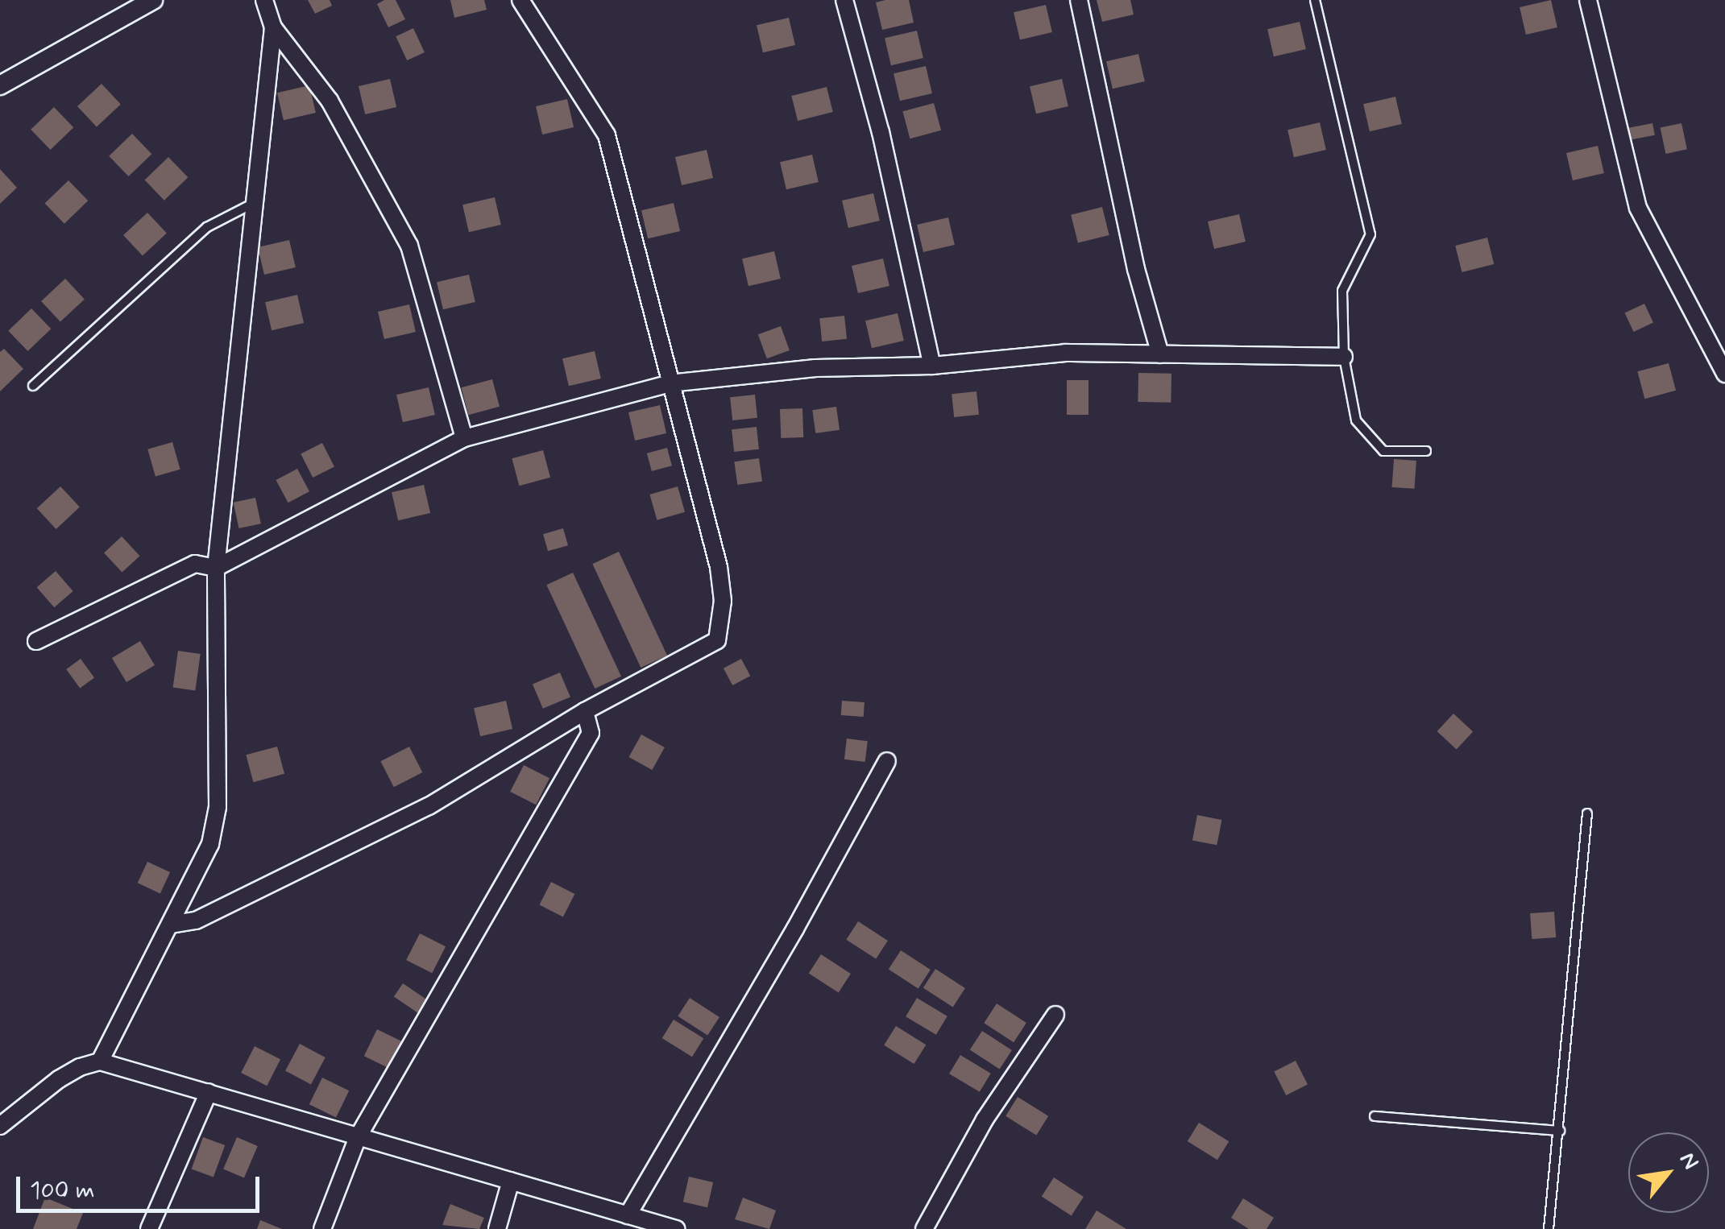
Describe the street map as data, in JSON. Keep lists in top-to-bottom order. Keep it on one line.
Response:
{"scale_bar":"100 m","north":"top right"}
